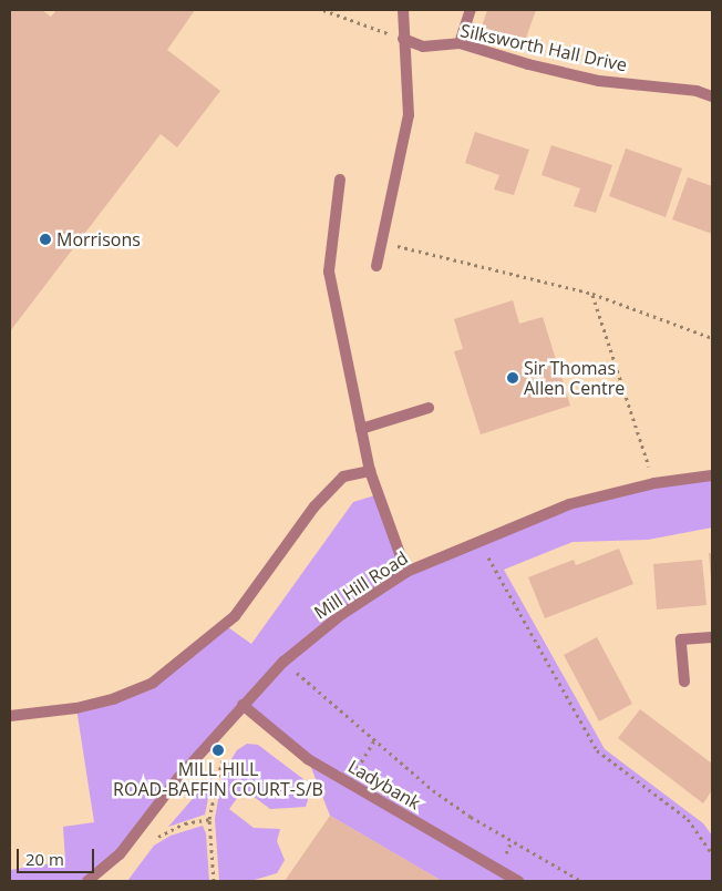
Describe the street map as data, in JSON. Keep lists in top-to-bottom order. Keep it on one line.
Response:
{"streets":{"street":["Silksworth Hall Drive","Mill Hill Road","Ladybank"]},"crossings":[["Mill Hill Road","Ladybank"]],"places":["Morrisons","Sir Thomas Allen Centre","MILL HILL ROAD-BAFFIN COURT-S/B"],"scale_bar":"20 m"}
